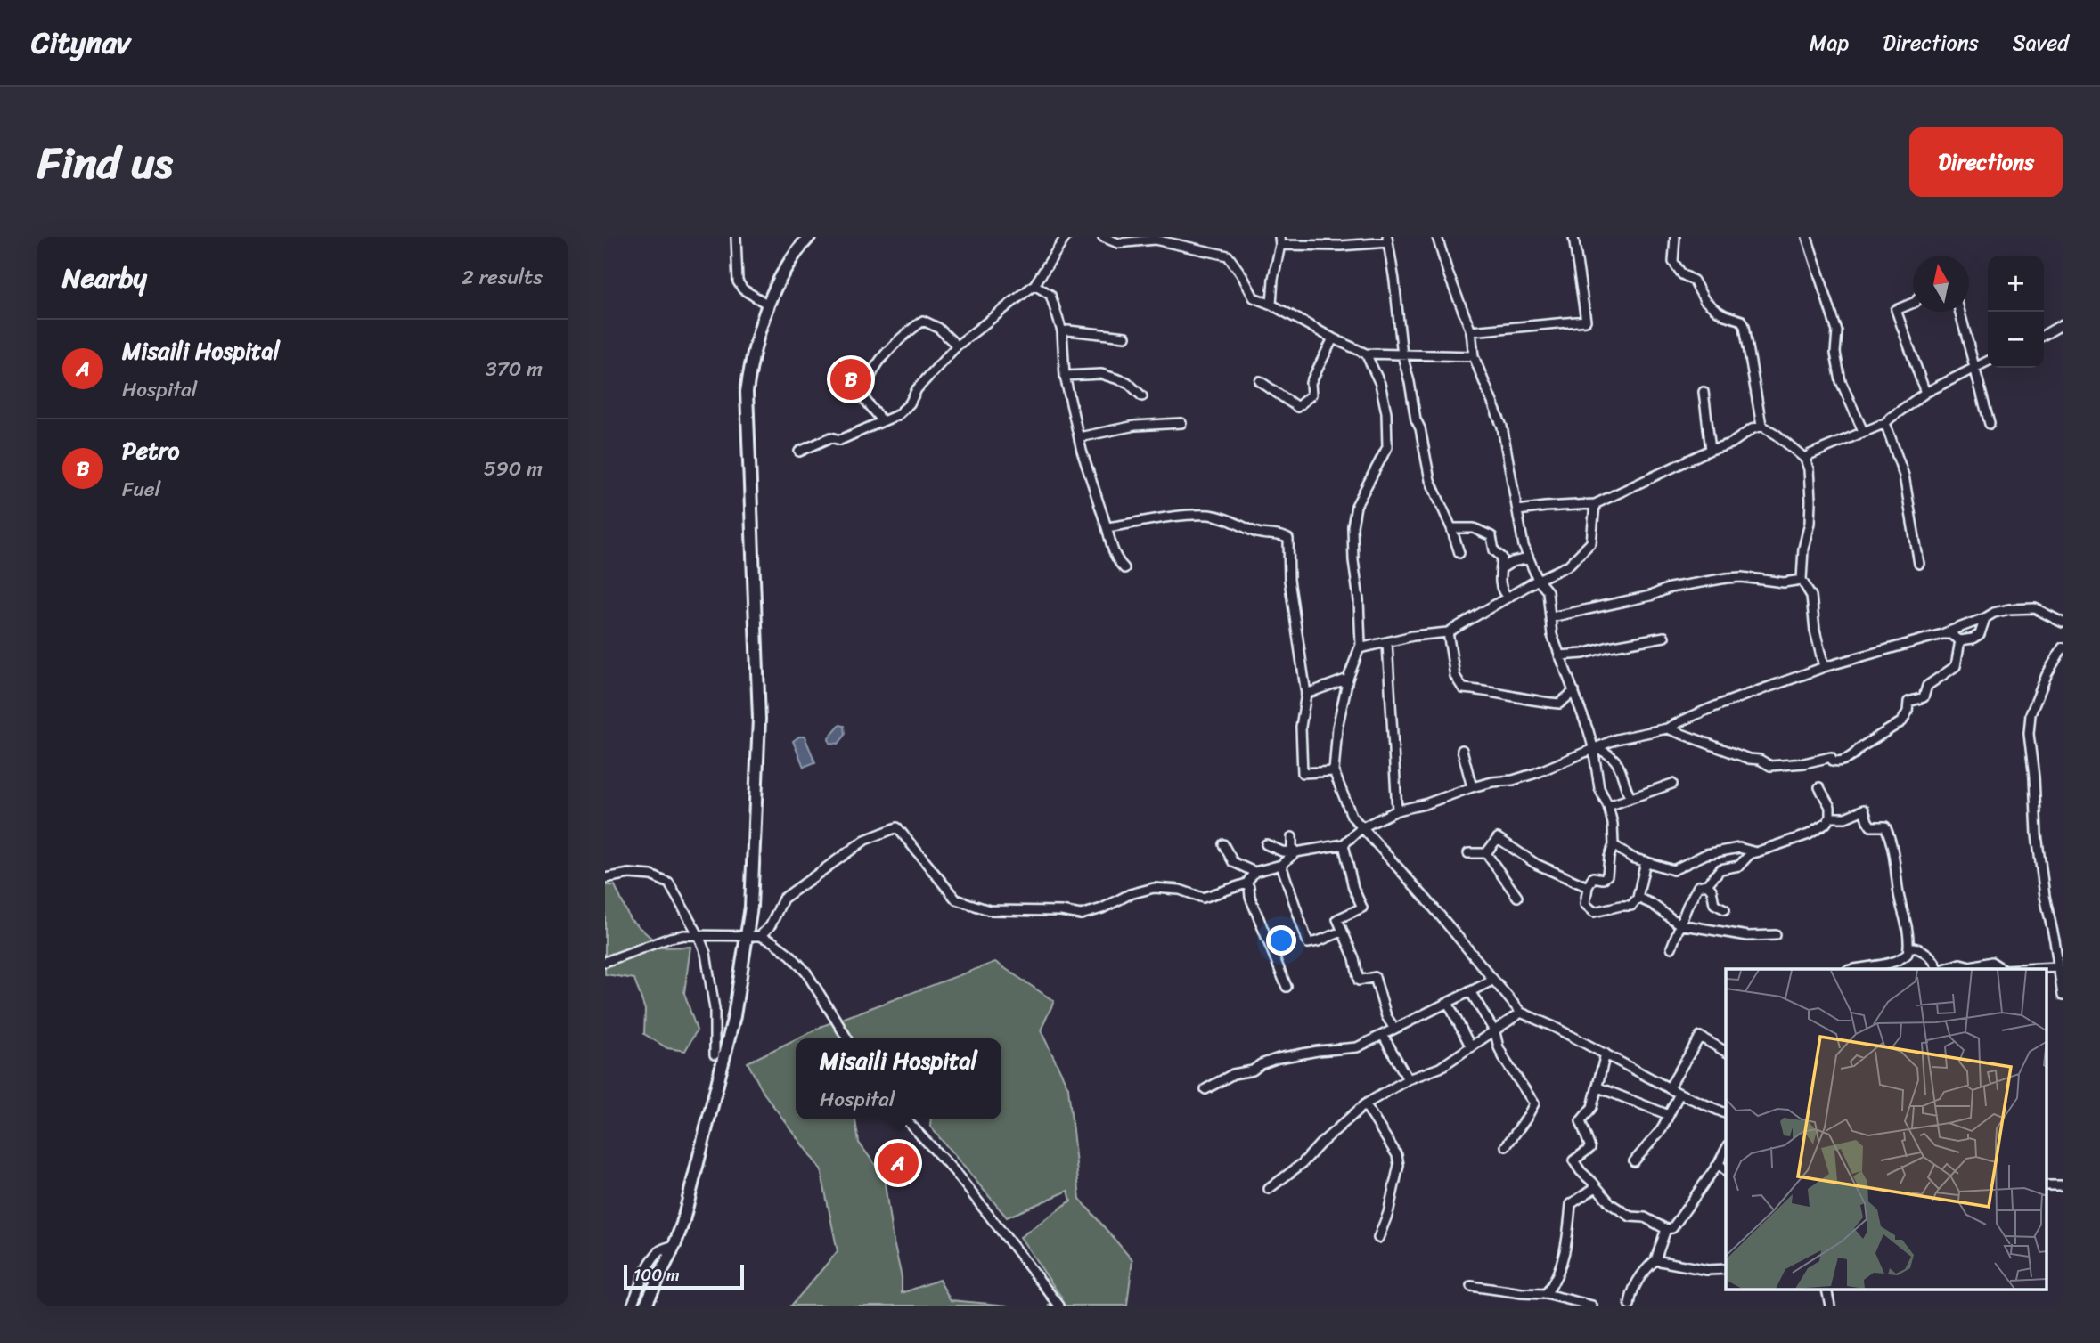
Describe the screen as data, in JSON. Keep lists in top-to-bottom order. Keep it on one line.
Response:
{"scale_bar":"100 m","north":"top","page":{"header":"Citynav","nav":["Map","Directions","Saved"],"title":"Find us","buttons":"Directions","heading":["Nearby","2 results"],"map_buttons":["+","−"],"list":[{"mark":"A","name":"Misaili Hospital","note":"Hospital","value":"370 m"},{"mark":"B","name":"Petro","note":"Fuel","value":"590 m"}],"pins":["B","A"],"popup":["Misaili Hospital","Hospital"],"scale":"100 m"}}
